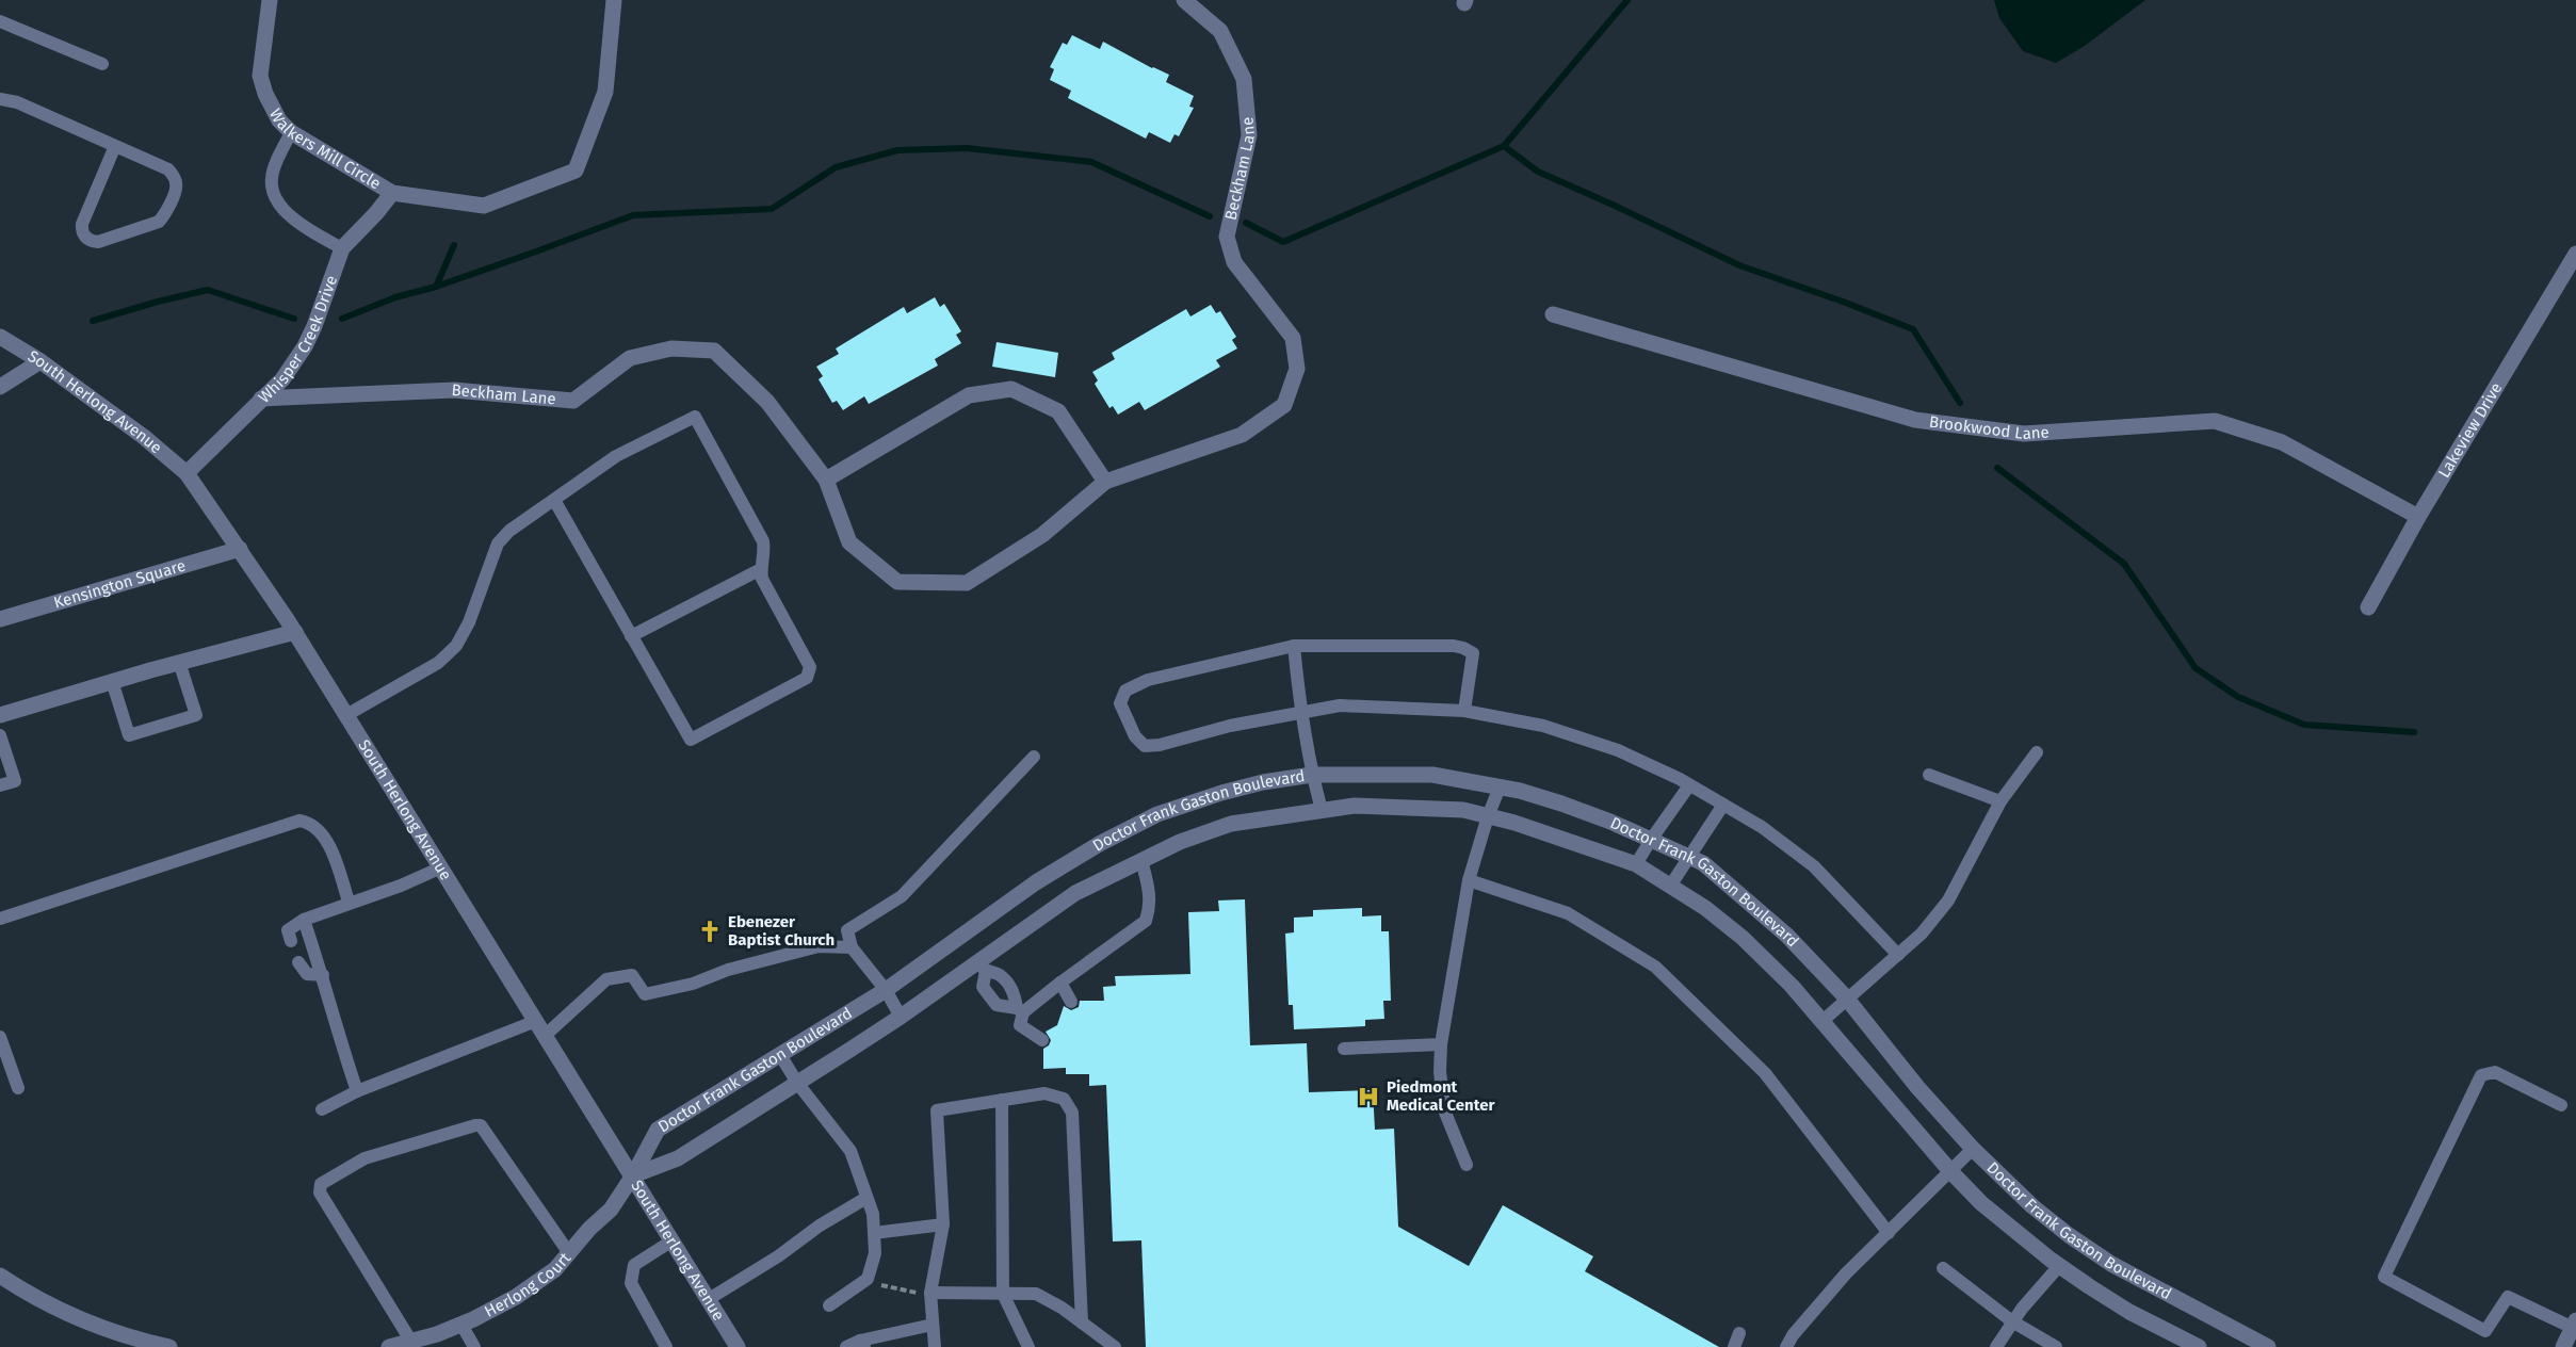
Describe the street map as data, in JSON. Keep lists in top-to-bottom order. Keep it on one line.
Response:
{"streets":{"street":["Walkers Mill Circle","Beckham Lane","Whisper Creek Drive","South Herlong Avenue","Brookwood Lane","Lakeview Drive","Kensington Square","Doctor Frank Gaston Boulevard","Herlong Court"]},"crossings":[["Walkers Mill Circle","Whisper Creek Drive"],["Beckham Lane","Whisper Creek Drive"],["Whisper Creek Drive","South Herlong Avenue"],["South Herlong Avenue","Kensington Square"],["South Herlong Avenue","Doctor Frank Gaston Boulevard"],["South Herlong Avenue","Herlong Court"],["Brookwood Lane","Lakeview Drive"],["Doctor Frank Gaston Boulevard","Herlong Court"]],"places":{"church":["Ebenezer Baptist Church"],"hospital":["Piedmont Medical Center"]}}
